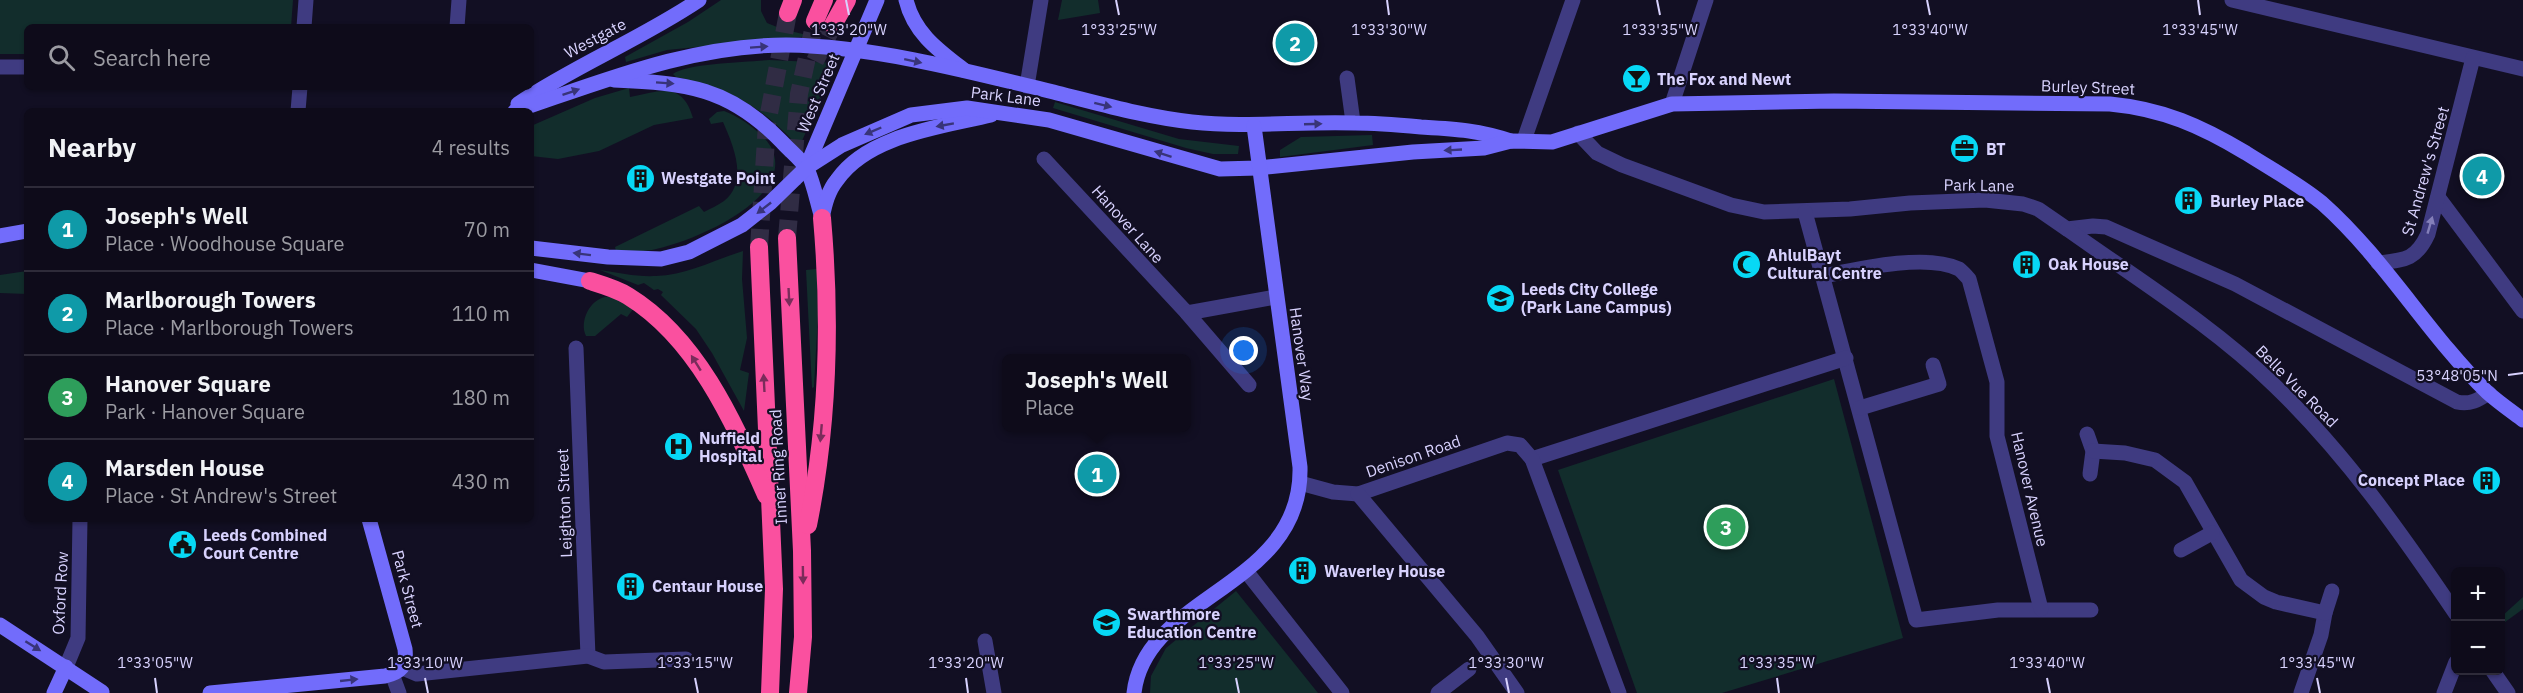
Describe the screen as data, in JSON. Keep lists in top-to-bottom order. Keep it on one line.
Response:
{"streets":{"highway":["Inner Ring Road"],"street":["Westgate","Burley Street","West Street","Park Lane","St Andrew's Street","Hanover Lane","Hanover Way","Belle Vue Road","Denison Road","Hanover Avenue","Leighton Street","Park Street","Oxford Row"]},"crossings":[["Burley Street","Park Lane"],["Burley Street","St Andrew's Street"],["West Street","Park Lane"],["Park Lane","Hanover Way"],["Park Lane","Belle Vue Road"],["Hanover Way","Denison Road"]],"one_way":["St Andrew's Street"],"places":{"bar":["The Fox and Newt"],"office":["BT"],"building":["Westgate Point","Burley Place","Oak House","Concept Place","Waverley House","Centaur House"],"mosque":["AhlulBayt Cultural Centre"],"school or university":["Leeds City College (Park Lane Campus)","Swarthmore Education Centre"],"hospital":["Nuffield Hospital"],"public building":["Leeds Combined Court Centre"]},"page":{"pins":["2","4","1","3"],"search":"Search here","heading":["Nearby","4 results"],"list":[{"mark":"1","name":"Joseph's Well","note":"Place · Woodhouse Square","value":"70 m"},{"mark":"2","name":"Marlborough Towers","note":"Place · Marlborough Towers","value":"110 m"},{"mark":"3","name":"Hanover Square","note":"Park · Hanover Square","value":"180 m"},{"mark":"4","name":"Marsden House","note":"Place · St Andrew's Street","value":"430 m"}],"popup":["Joseph's Well","Place"],"map_buttons":["+","−"]},"coordinates":["1°33'20\"W","1°33'25\"W","1°33'30\"W","1°33'35\"W","1°33'40\"W","1°33'45\"W","53°48'05\"N","1°33'05\"W","1°33'10\"W","1°33'15\"W"]}
